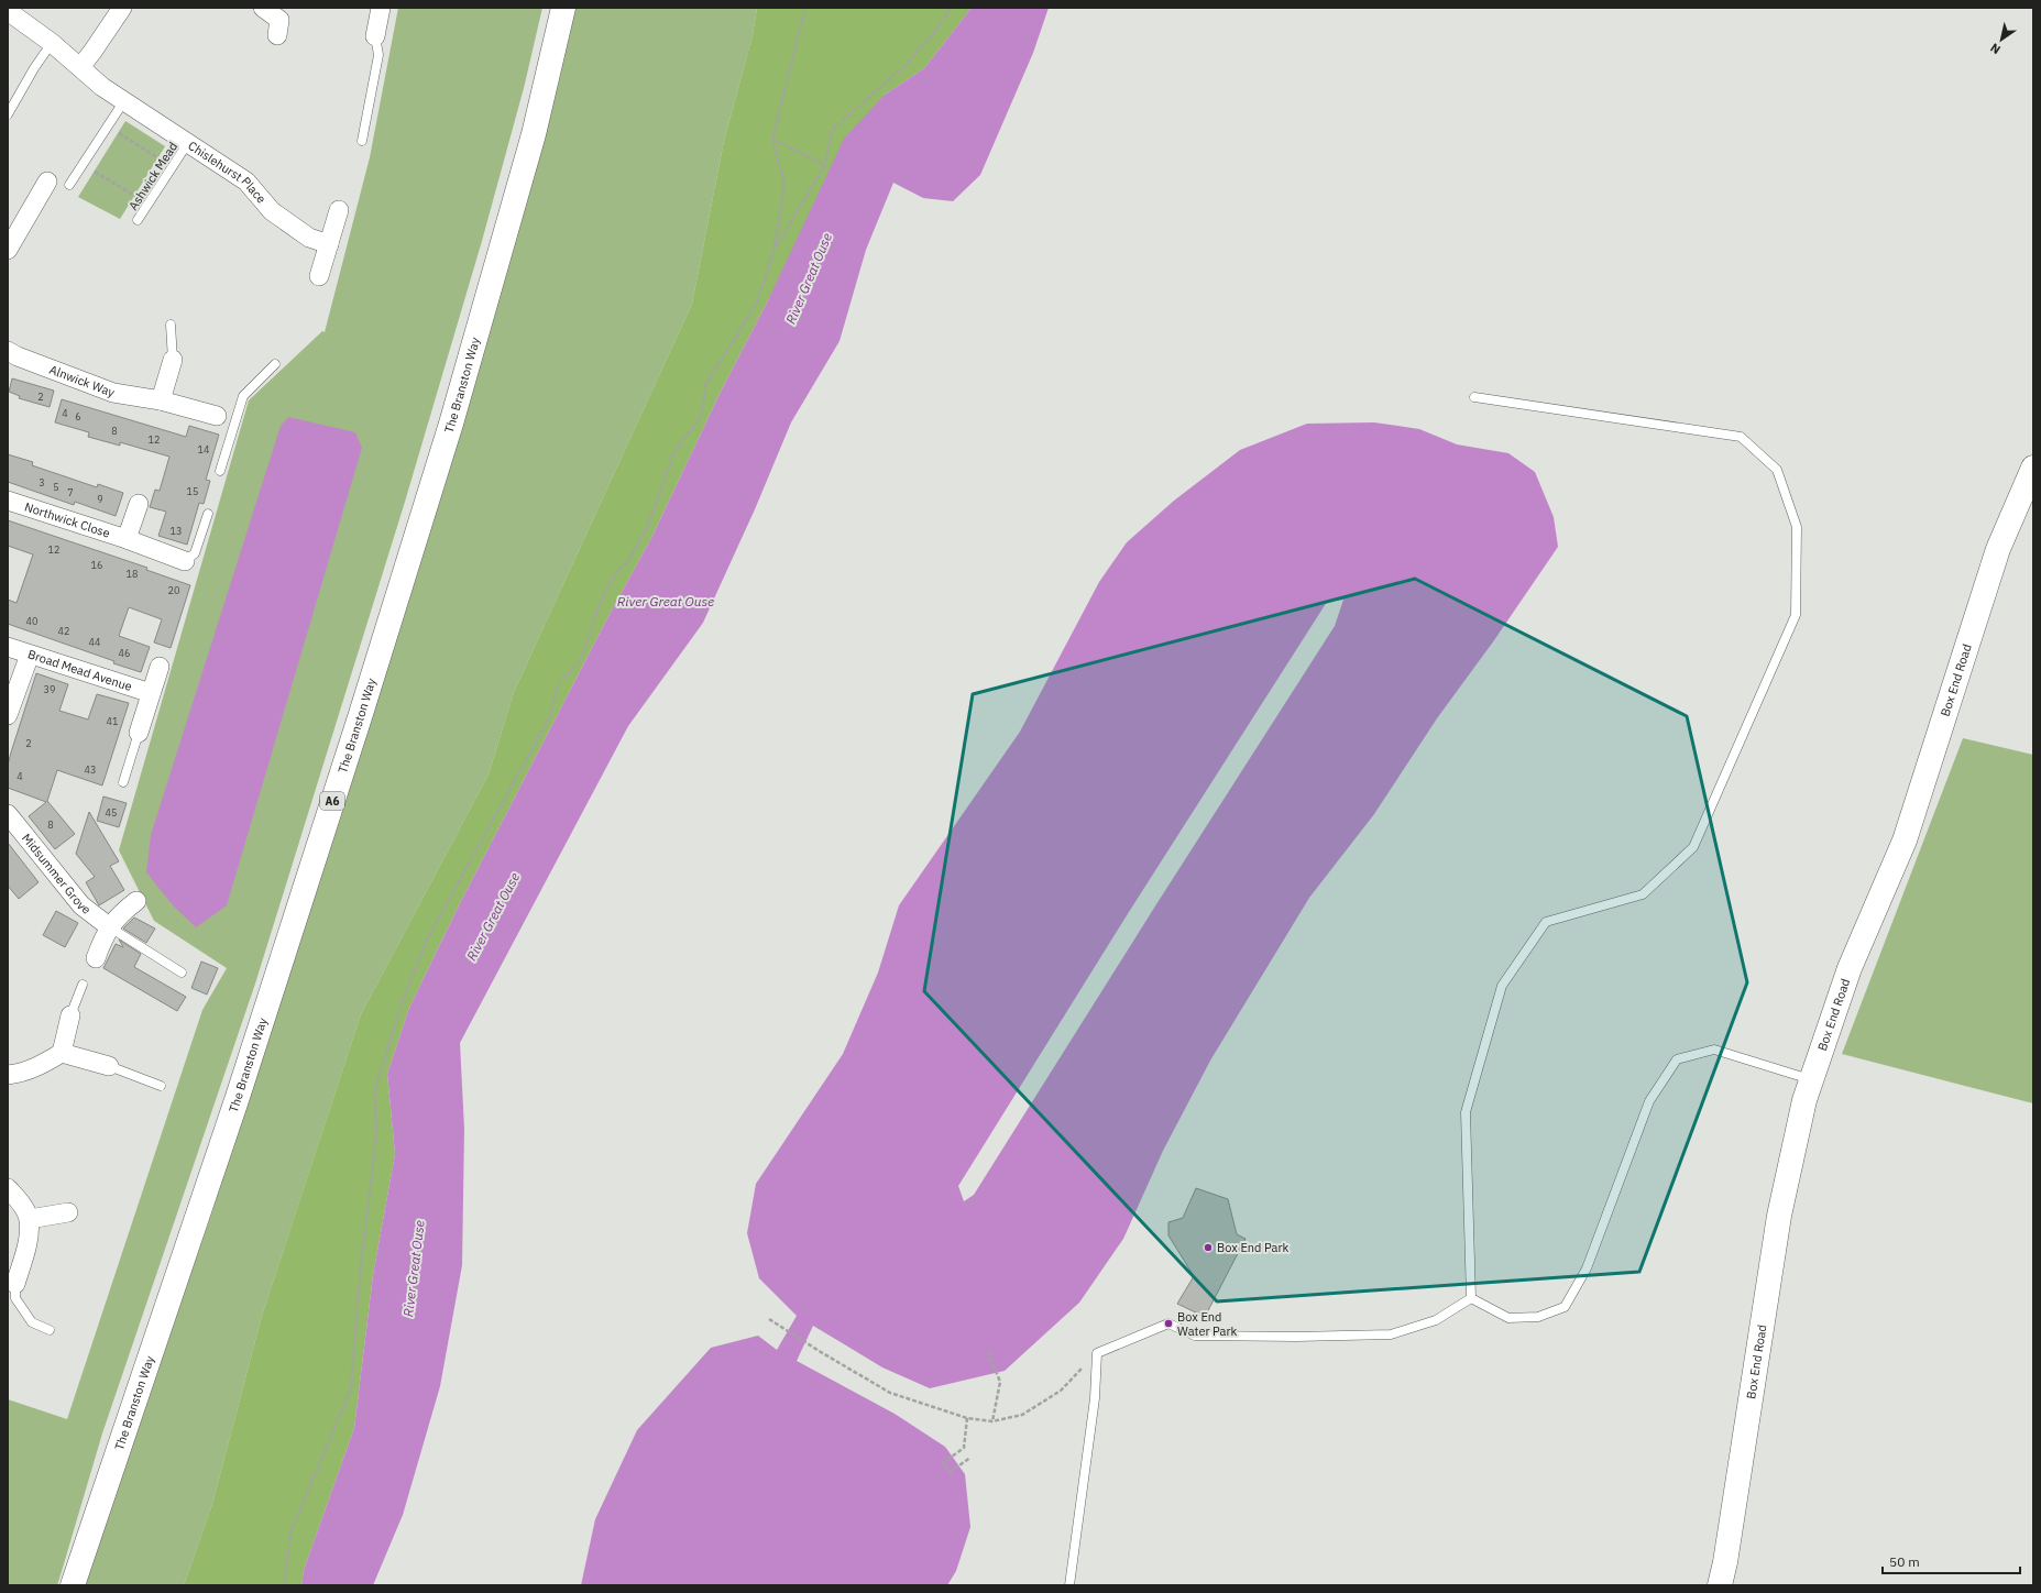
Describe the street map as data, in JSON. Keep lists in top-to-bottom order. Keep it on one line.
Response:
{"streets":{"main road":["The Branston Way","Box End Road","A6"],"street":["Chislehurst Place","Alnwick Way","Northwick Close","Broad Mead Avenue","Midsummer Grove"],"lane":["Ashwick Mead"]},"crossings":[["Chislehurst Place","Ashwick Mead"]],"water":["River Great Ouse"],"places":["Box End Park","Box End Water Park"],"house_numbers":["2","4","6","8","12","14","3","5","15","7","9","13","12","16","18","20","40","42","44","46","39","41","2","43","4","45","8"],"scale_bar":"50 m","north":"bottom left"}
